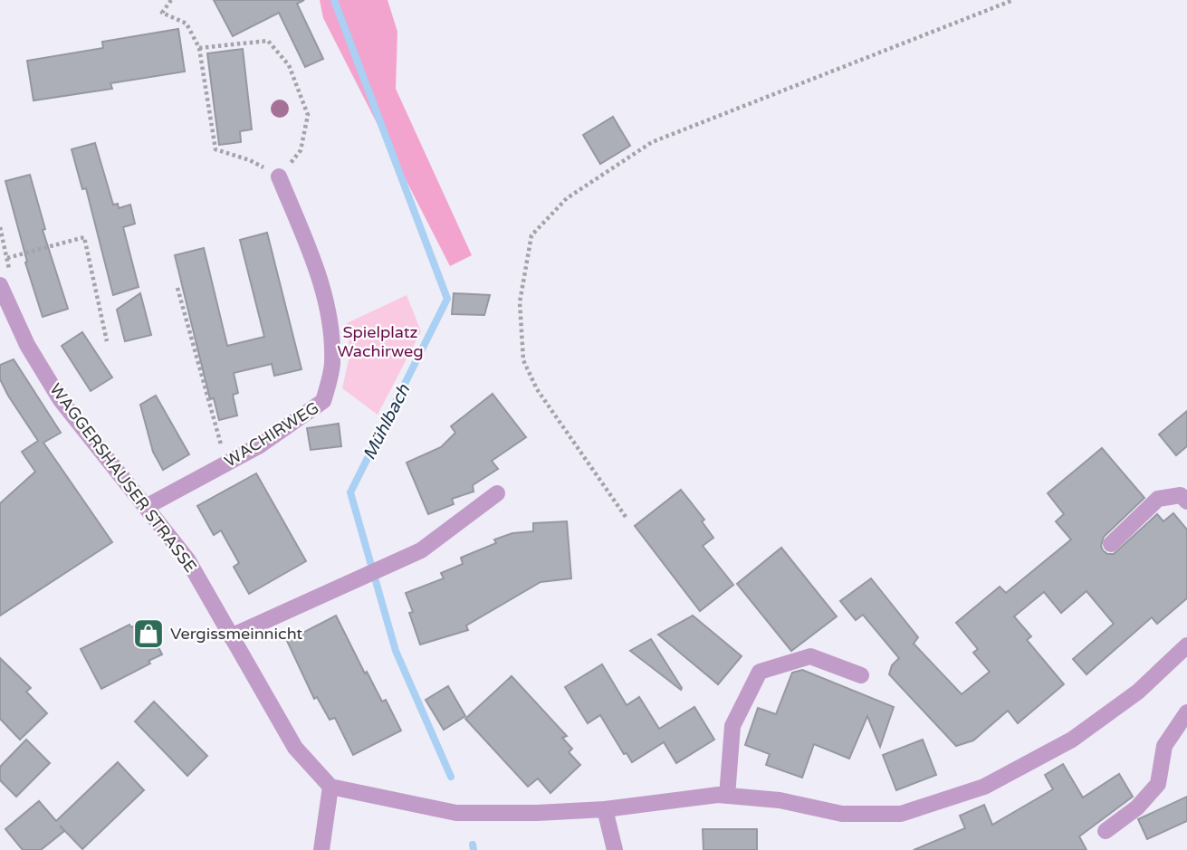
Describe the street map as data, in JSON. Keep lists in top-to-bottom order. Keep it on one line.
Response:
{"streets":{"street":["WACHIRWEG","WAGGERSHAUSER STRASSE"]},"crossings":[["WACHIRWEG","WAGGERSHAUSER STRASSE"]],"water":["Mühlbach"],"parks":["Spielplatz Wachirweg"],"places":{"shop":["Vergissmeinnicht"]}}
